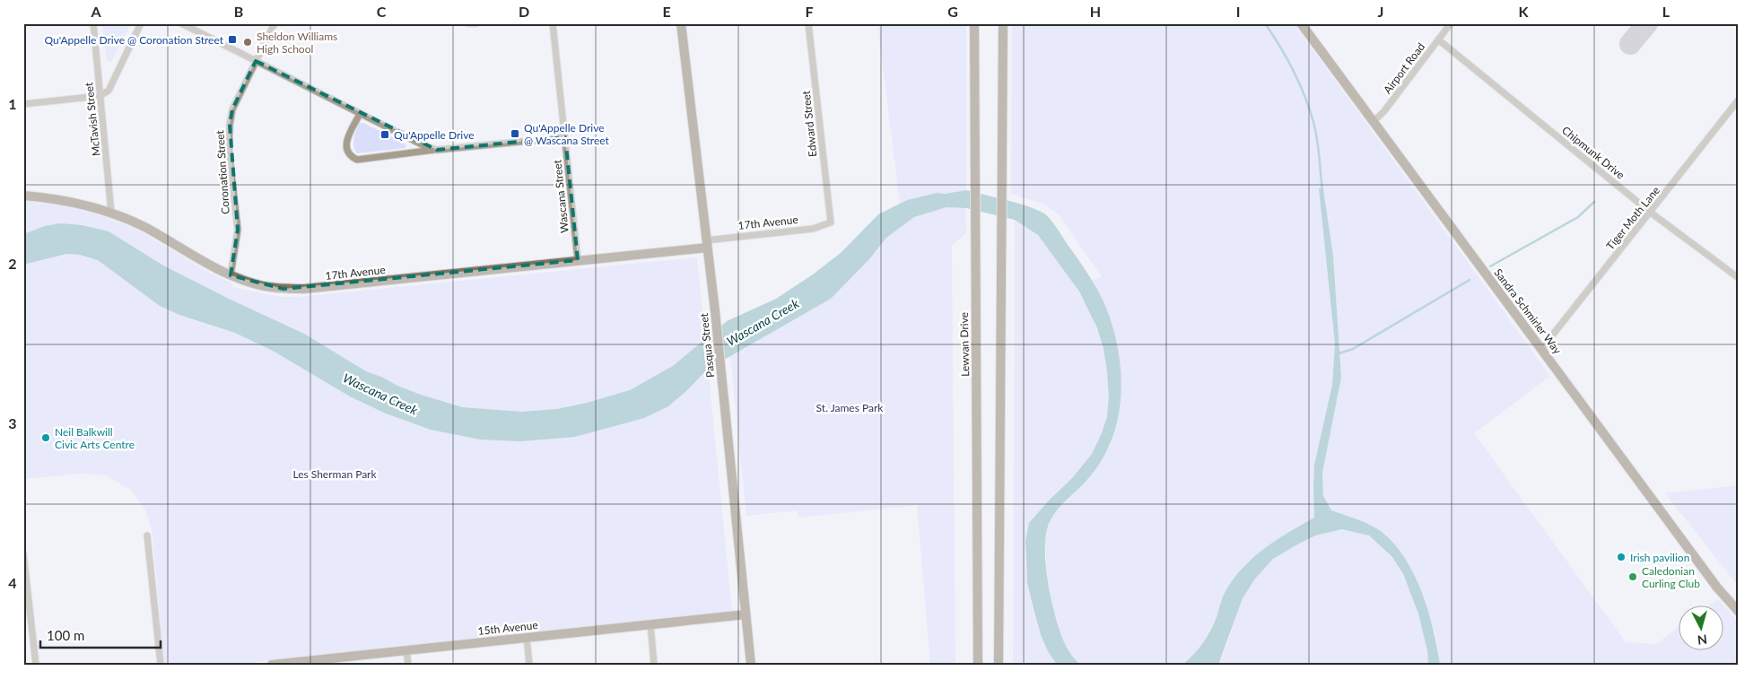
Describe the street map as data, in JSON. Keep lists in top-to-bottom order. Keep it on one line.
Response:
{"streets":{"street":["Airport Road","McTavish Street","Edward Street","Chipmunk Drive","Coronation Street","Wascana Street","Tiger Moth Lane","17th Avenue","Sandra Schmirler Way","Lewvan Drive","Pasqua Street","15th Avenue"]},"crossings":[["Airport Road","Chipmunk Drive"],["Airport Road","Sandra Schmirler Way"],["McTavish Street","17th Avenue"],["Edward Street","17th Avenue"],["Chipmunk Drive","Tiger Moth Lane"],["Coronation Street","17th Avenue"],["Wascana Street","17th Avenue"],["Tiger Moth Lane","Sandra Schmirler Way"],["17th Avenue","Pasqua Street"],["Pasqua Street","15th Avenue"]],"water":["Wascana Creek"],"parks":["St. James Park","Les Sherman Park"],"places":{"transit":["Qu'Appelle Drive @ Coronation Street","Qu'Appelle Drive @ Wascana Street","Qu'Appelle Drive"],"other":["Sheldon Williams High School","Neil Balkwill Civic Arts Centre","Irish pavilion","Caledonian Curling Club"]},"scale_bar":"100 m","north":"bottom","grid":{"columns":["A","B","C","D","E","F","G","H","I","J","K","L"],"rows":["1","2","3","4"]}}
